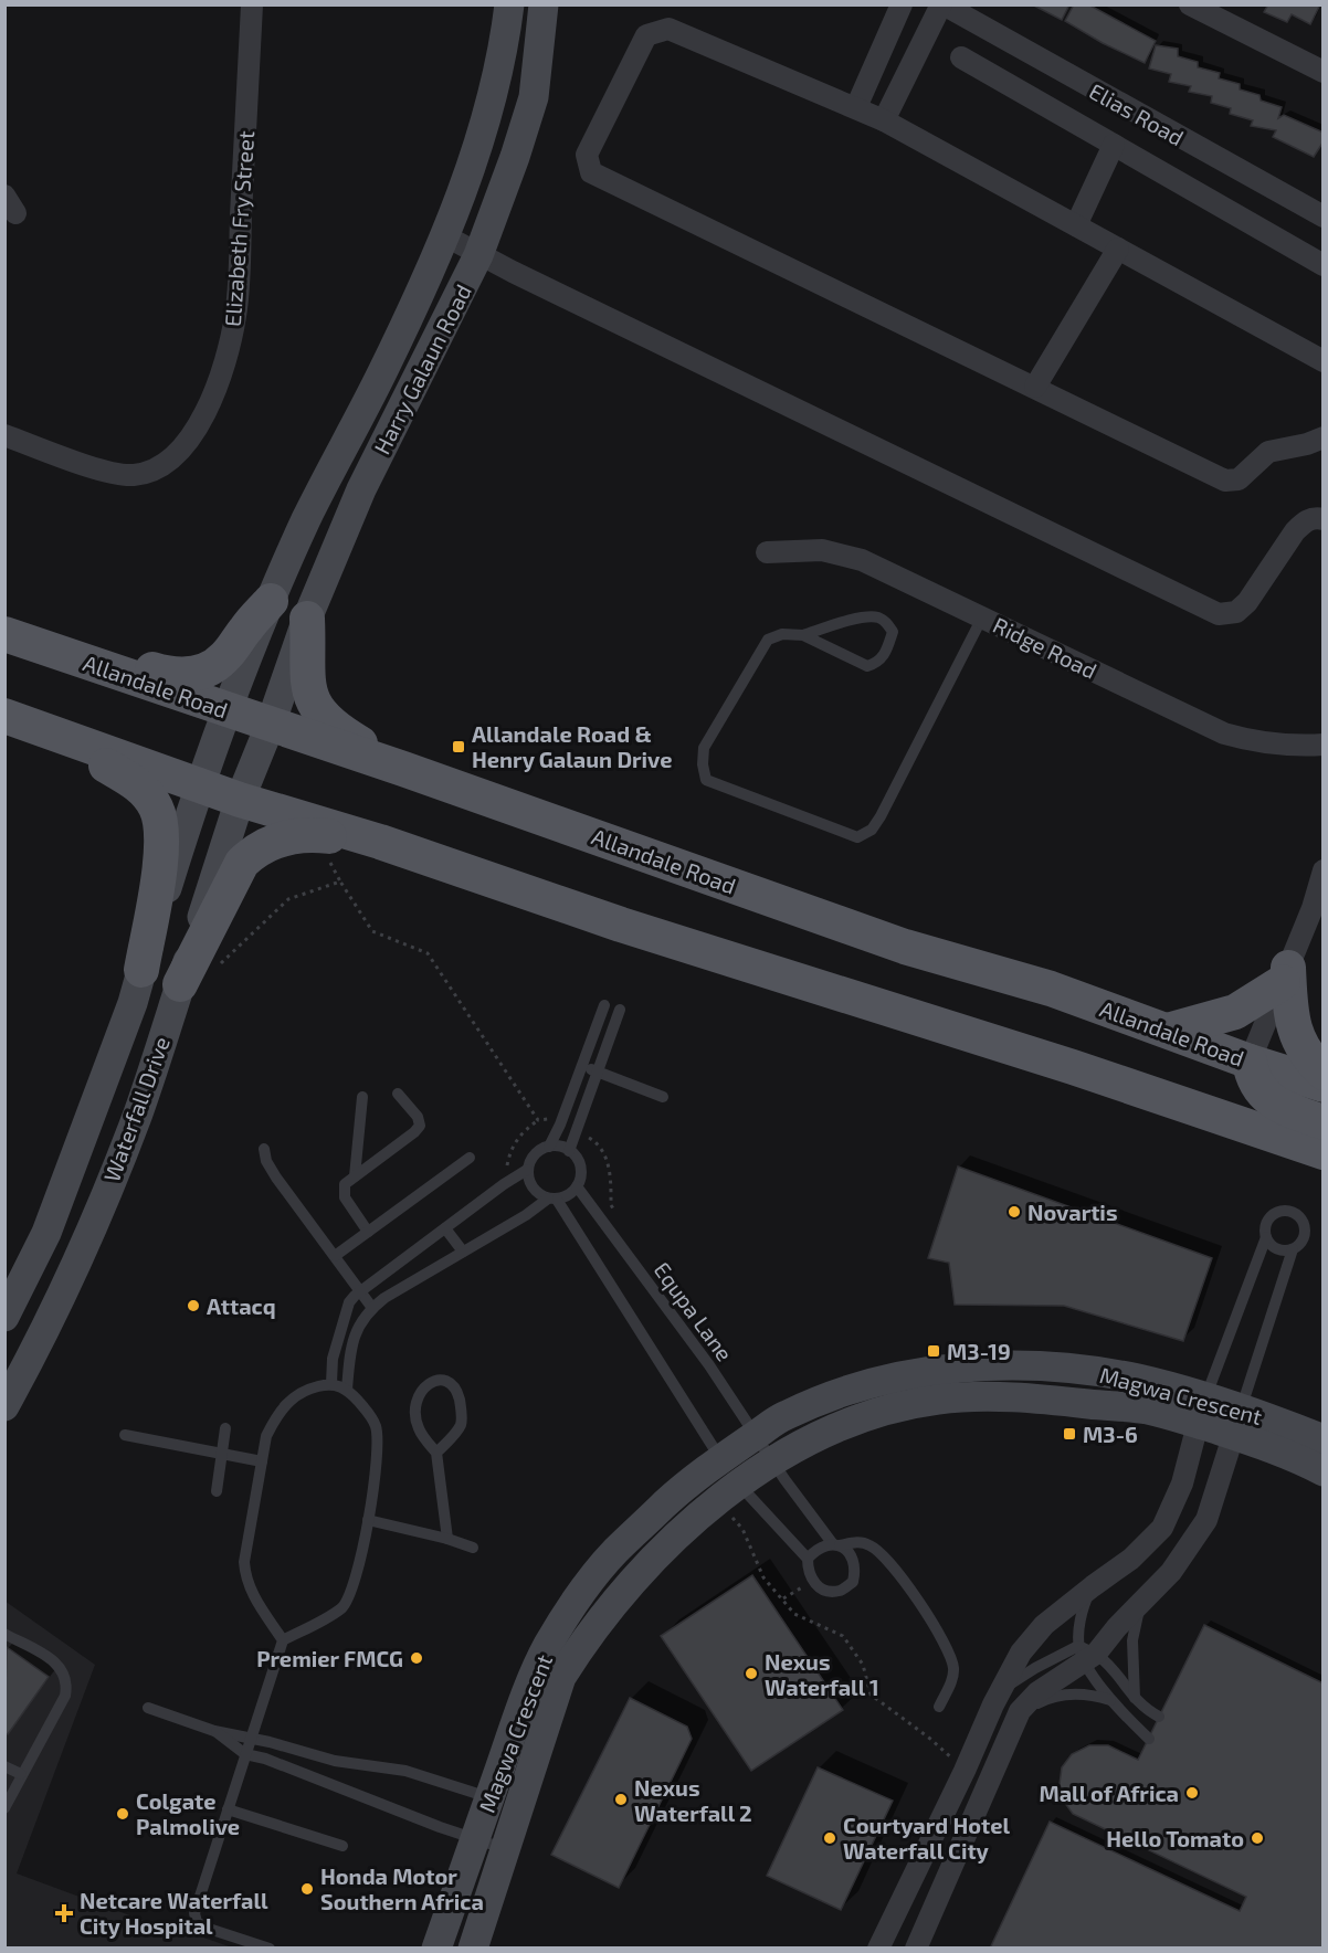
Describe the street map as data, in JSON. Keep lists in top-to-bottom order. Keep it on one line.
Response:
{"streets":{"main road":["Harry Galaun Road","Allandale Road","Waterfall Drive","Magwa Crescent"],"street":["Elias Road","Elizabeth Fry Street","Ridge Road"],"lane":["Equpa Lane"]},"crossings":[["Harry Galaun Road","Allandale Road"],["Harry Galaun Road","Waterfall Drive"],["Equpa Lane","Magwa Crescent"]],"places":{"transit":["Allandale Road & Henry Galaun Drive","M3-19","M3-6"],"other":["Novartis","Attacq","Premier FMCG","Nexus Waterfall 1","Mall of Africa","Nexus Waterfall 2","Colgate Palmolive","Courtyard Hotel Waterfall City","Hello Tomato","Honda Motor Southern Africa"],"health":["Netcare Waterfall City Hospital"]}}
